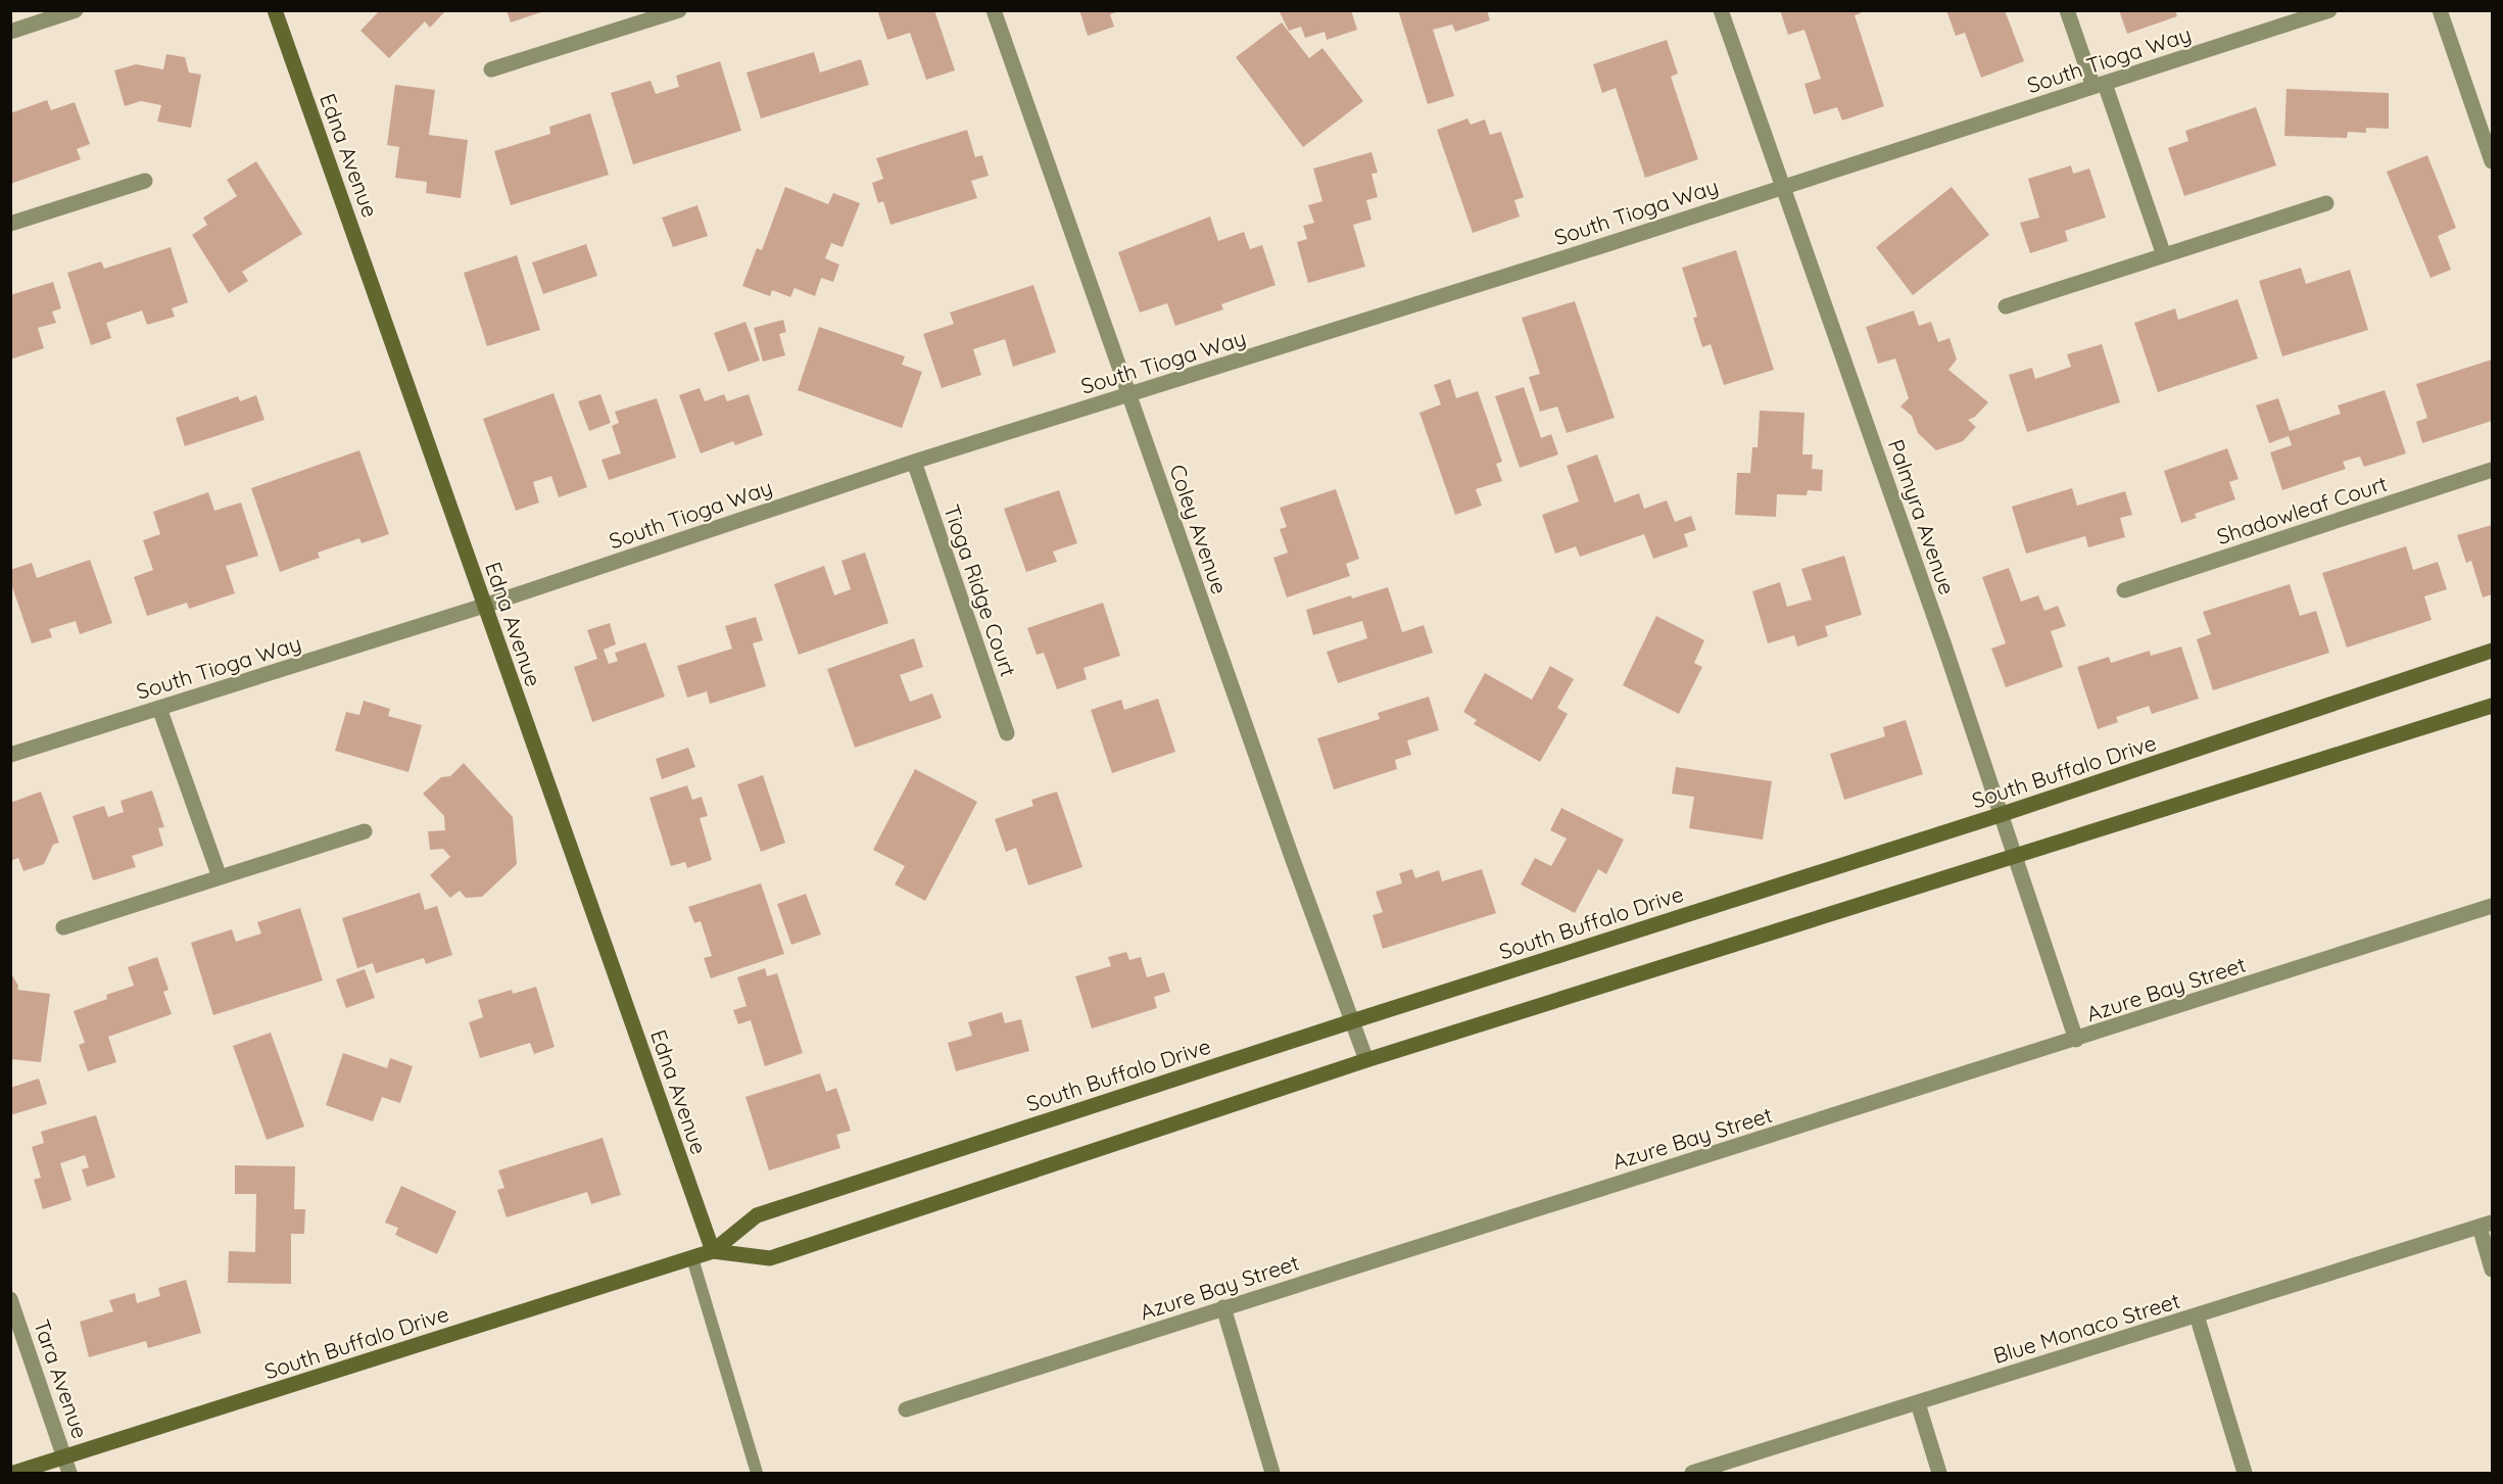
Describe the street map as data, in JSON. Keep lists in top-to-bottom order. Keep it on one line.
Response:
{"streets":{"main road":["Edna Avenue","South Buffalo Drive"],"street":["South Tioga Way","Shadowleaf Court","Palmyra Avenue","Coley Avenue","Tioga Ridge Court","Azure Bay Street","Blue Monaco Street","Tara Avenue"]},"crossings":[["South Tioga Way","Edna Avenue"],["South Tioga Way","Palmyra Avenue"],["South Tioga Way","Coley Avenue"],["South Tioga Way","Tioga Ridge Court"],["Edna Avenue","South Buffalo Drive"],["Palmyra Avenue","South Buffalo Drive"],["Palmyra Avenue","Azure Bay Street"],["Coley Avenue","South Buffalo Drive"],["South Buffalo Drive","Tara Avenue"]]}
